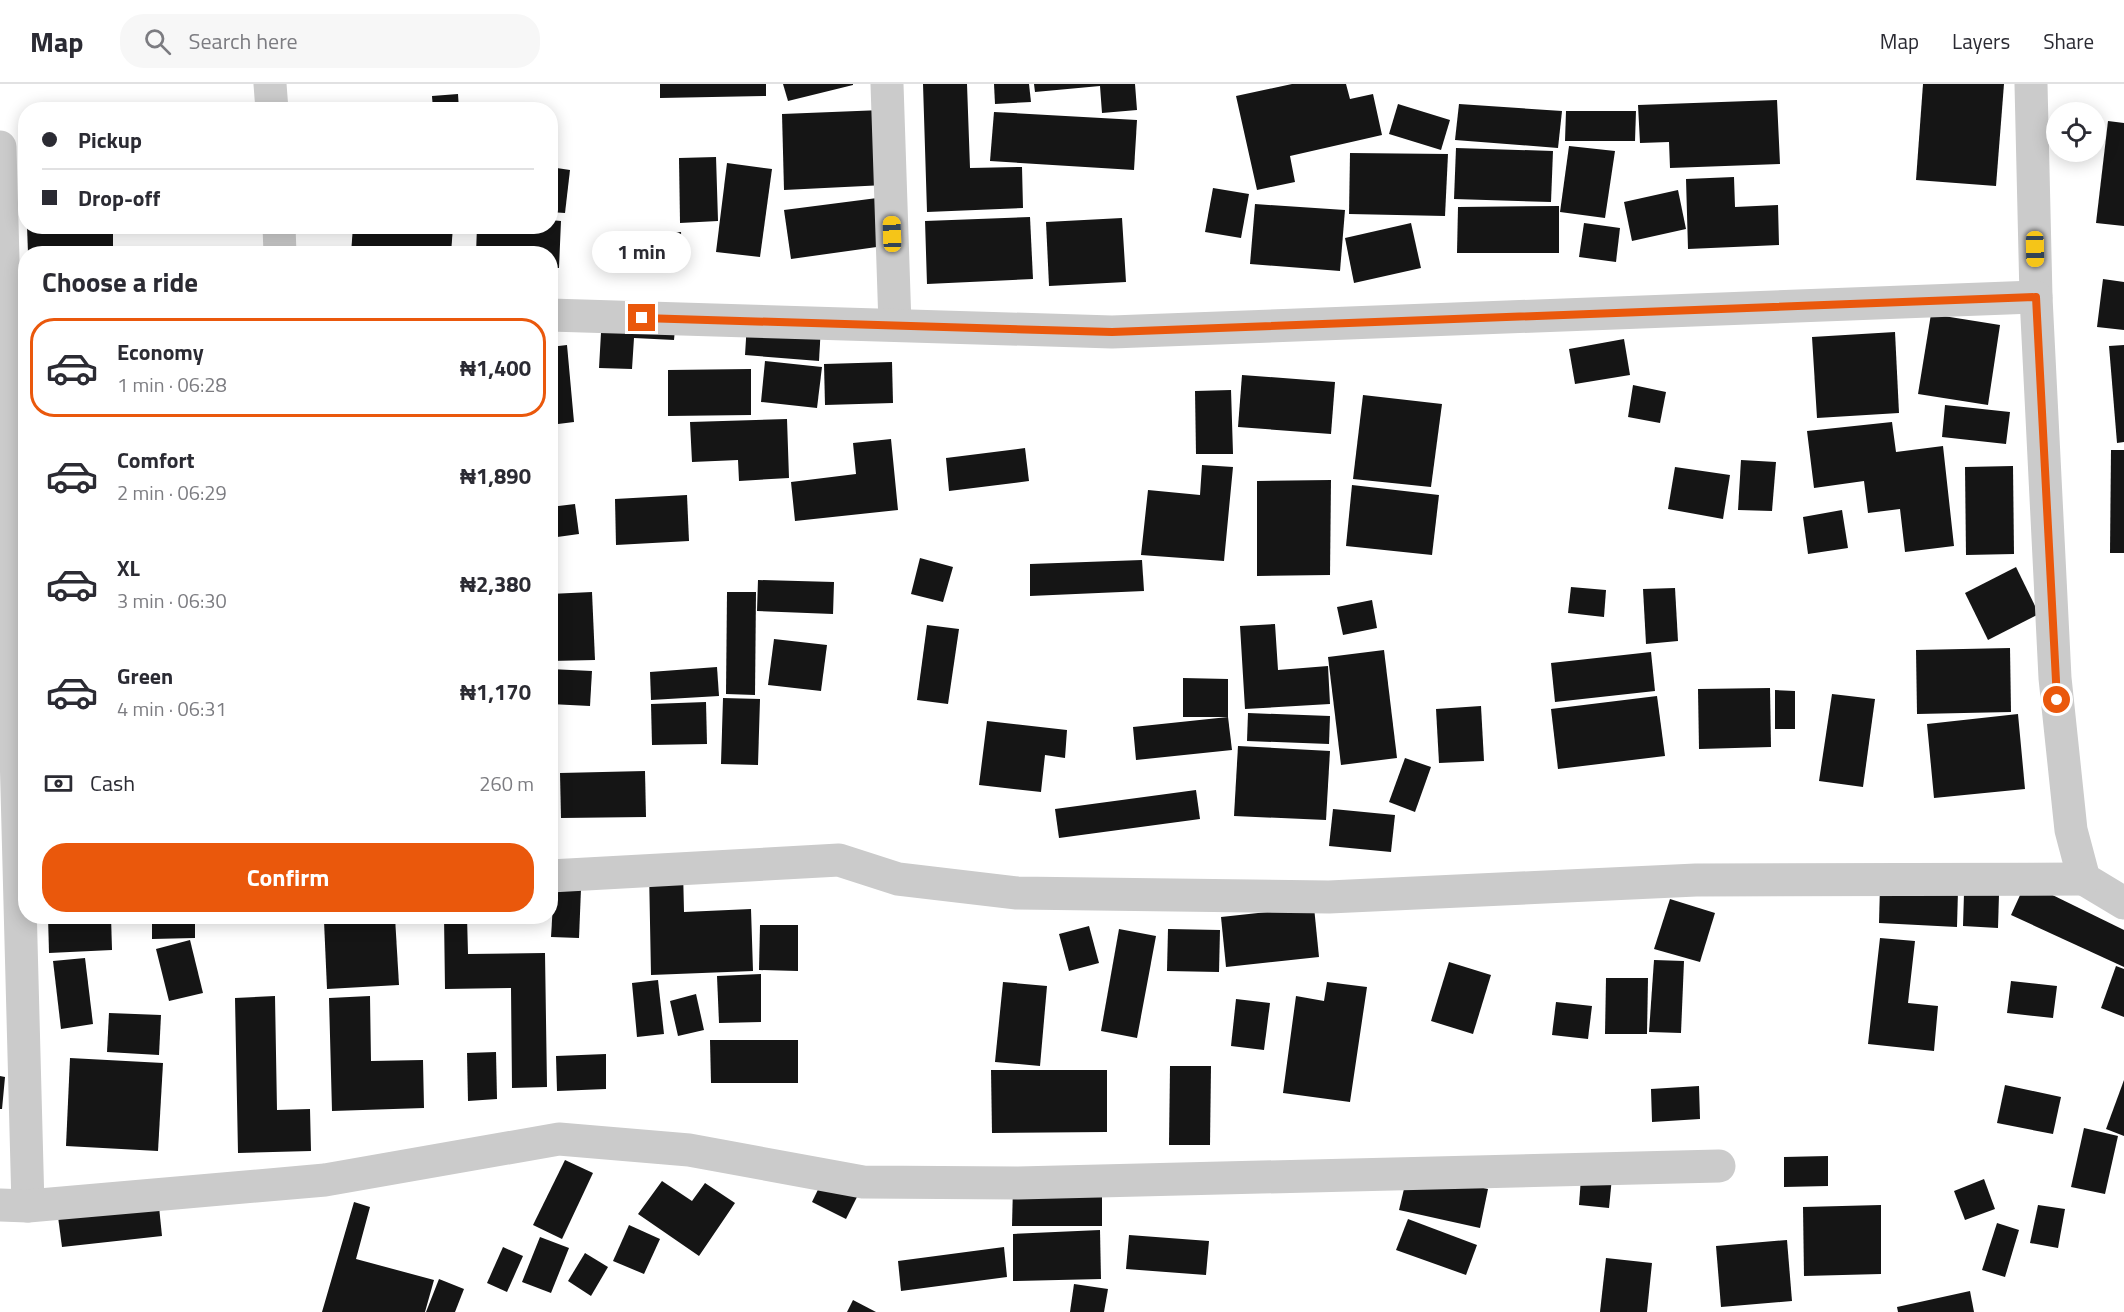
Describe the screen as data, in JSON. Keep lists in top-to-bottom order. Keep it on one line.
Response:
{"page":{"header":"Map","search":"Search here","nav":["Map","Layers","Share"],"banner":["Pickup","Drop-off"],"bubble":"1 min","heading":"Choose a ride","list":[{"name":"Economy","note":"1 min · 06:28","value":"₦1,400"},{"name":"Comfort","note":"2 min · 06:29","value":"₦1,890"},{"name":"XL","note":"3 min · 06:30","value":"₦2,380"},{"name":"Green","note":"4 min · 06:31","value":"₦1,170"}],"pay":["Cash","260 m"],"buttons":"Confirm"}}
